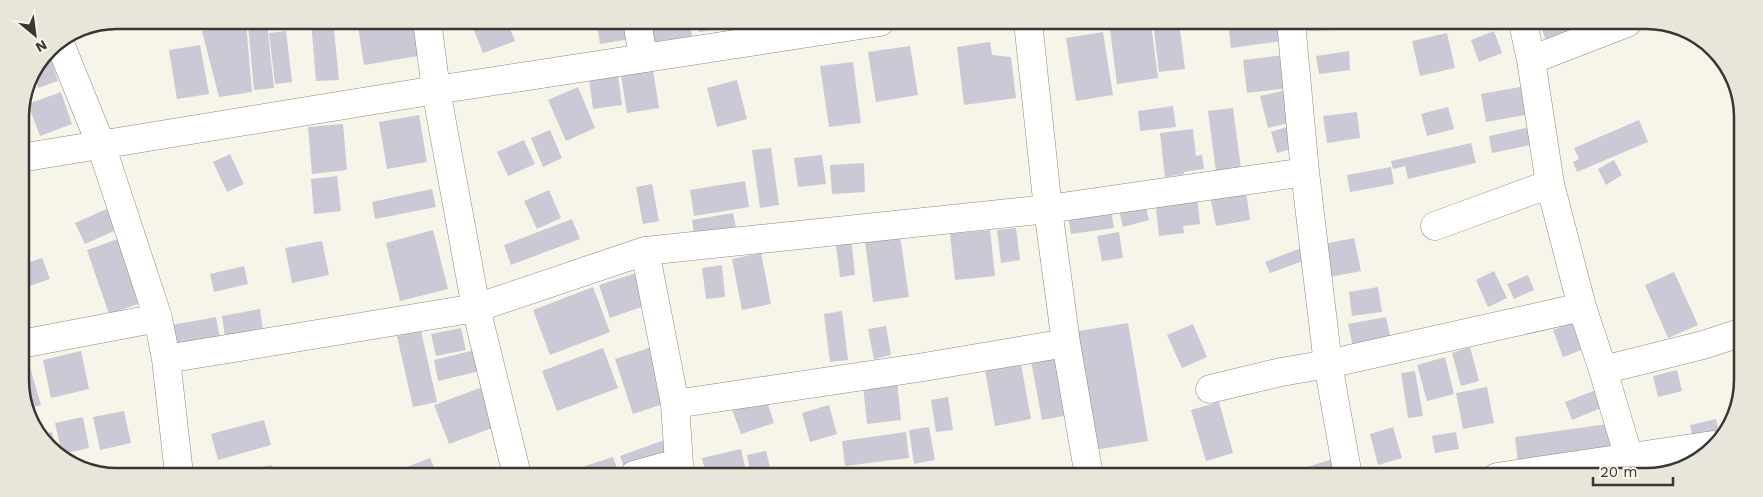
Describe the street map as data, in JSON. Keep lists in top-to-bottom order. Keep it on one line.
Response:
{"scale_bar":"20 m","north":"bottom right"}
